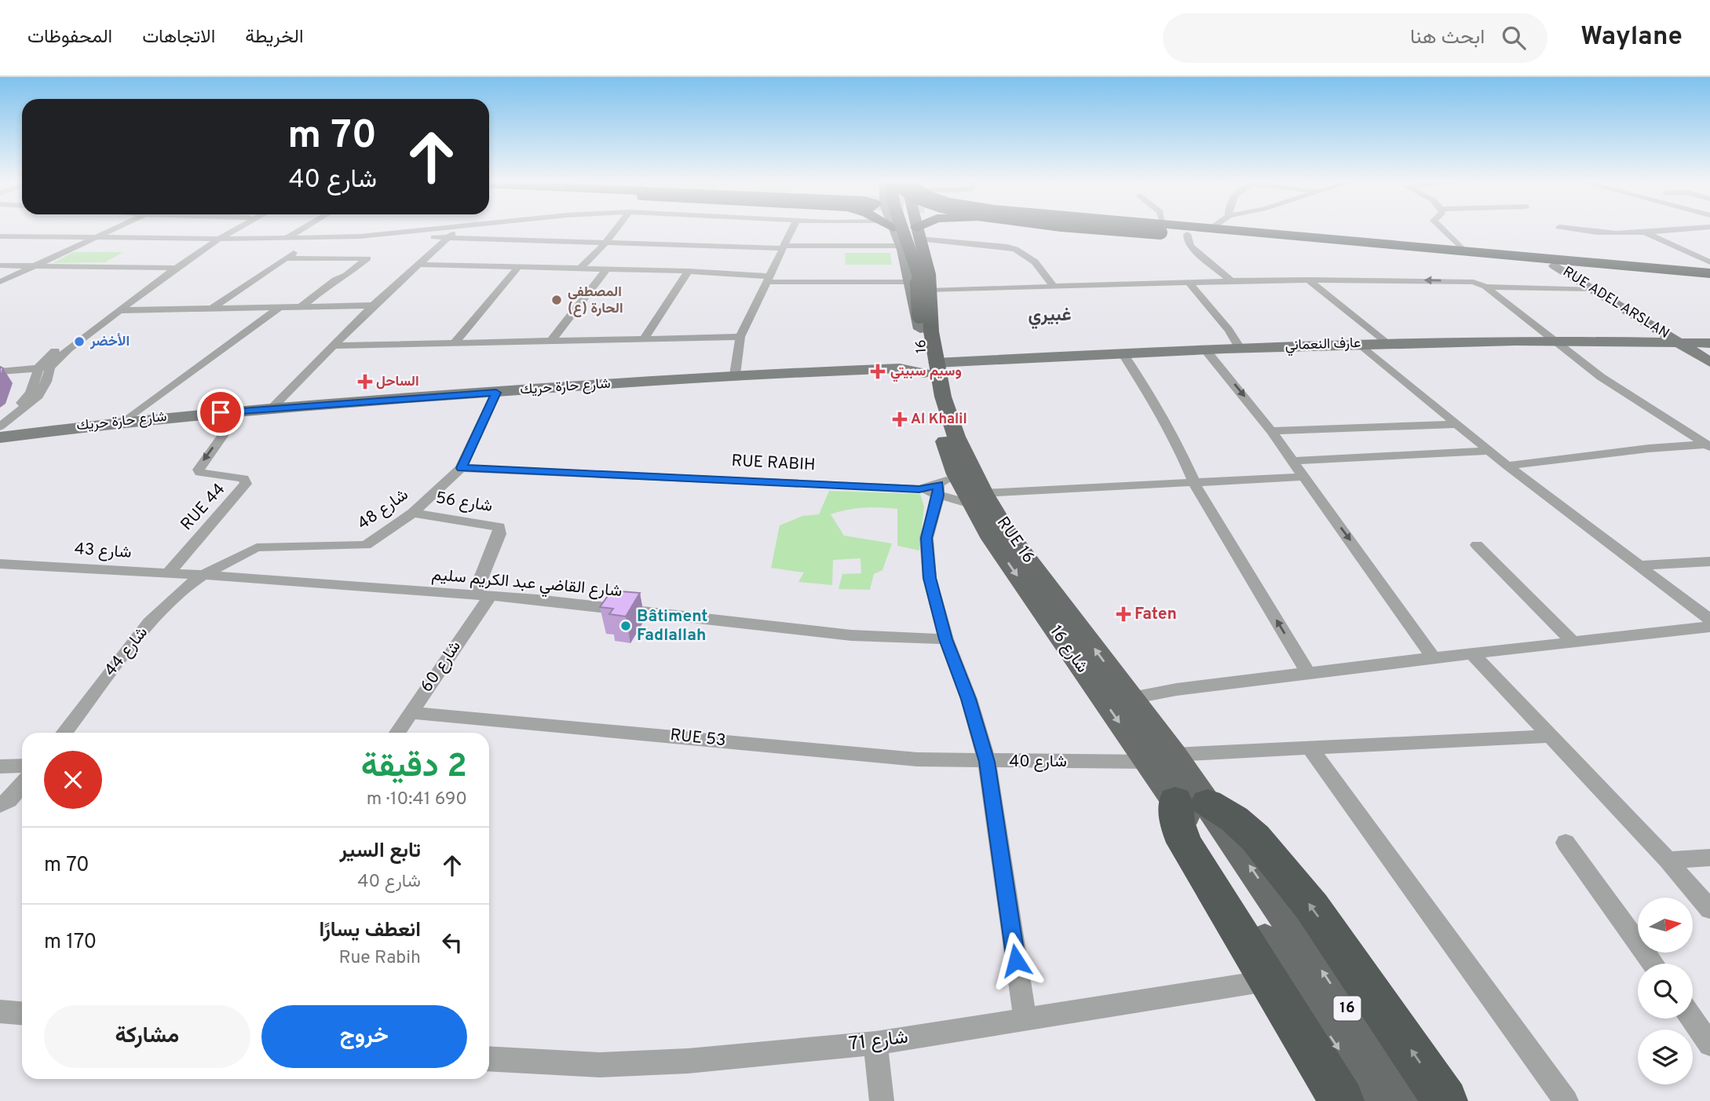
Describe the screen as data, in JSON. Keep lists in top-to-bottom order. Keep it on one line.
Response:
{"streets":{"main road":["16","RUE 16","شارع 16"],"street":["RUE ADEL ARSLAN","عارف النعماني","شارع حارة حريك","RUE RABIH","شارع 56","RUE 44","شارع 48","شارع 43","شارع القاضي عبد الكريم سليم","شارع 44","شارع 60","RUE 53","شارع 40","شارع 71"]},"crossings":[["RUE ADEL ARSLAN","عارف النعماني"],["عارف النعماني","16"],["عارف النعماني","شارع حارة حريك"],["عارف النعماني","RUE 16"],["عارف النعماني","شارع 16"],["16","شارع حارة حريك"],["16","RUE 16"],["16","شارع 16"],["شارع حارة حريك","RUE 44"],["شارع حارة حريك","شارع 48"],["شارع حارة حريك","RUE 16"],["شارع حارة حريك","شارع 16"],["RUE RABIH","شارع 16"],["RUE RABIH","شارع 40"],["شارع 56","شارع 48"],["شارع 56","شارع القاضي عبد الكريم سليم"],["شارع 56","شارع 60"],["RUE 44","شارع 43"],["شارع 48","شارع 43"],["شارع 48","شارع القاضي عبد الكريم سليم"],["شارع 48","شارع 44"],["RUE 16","شارع 16"],["RUE 16","شارع 40"],["شارع 43","شارع القاضي عبد الكريم سليم"],["شارع 43","شارع 44"],["شارع القاضي عبد الكريم سليم","شارع 44"],["شارع القاضي عبد الكريم سليم","شارع 60"],["شارع القاضي عبد الكريم سليم","شارع 40"],["شارع 16","شارع 40"],["شارع 60","RUE 53"],["RUE 53","شارع 40"]],"one_way":["RUE 16","شارع 16"],"districts":["غبيري"],"places":{"other":["المصطفى الحارة (ع)","الأخضر","Bâtiment Fadlallah"],"health":["وسيم سبيتي","الساحل","Al Khalil","Faten"]},"north":"right","page":{"header":"Waylane","search":"ابحث هنا","nav":["الخريطة","الاتجاهات","المحفوظات"],"turn":["70 m","شارع 40"],"heading":["2 دقيقة","690 m · 10:41"],"list":[{"name":"تابع السير","note":"شارع 40","value":"70 m"},{"name":"انعطف يسارًا","note":"Rue Rabih","value":"170 m"}],"buttons":["خروج","مشاركة"]}}
